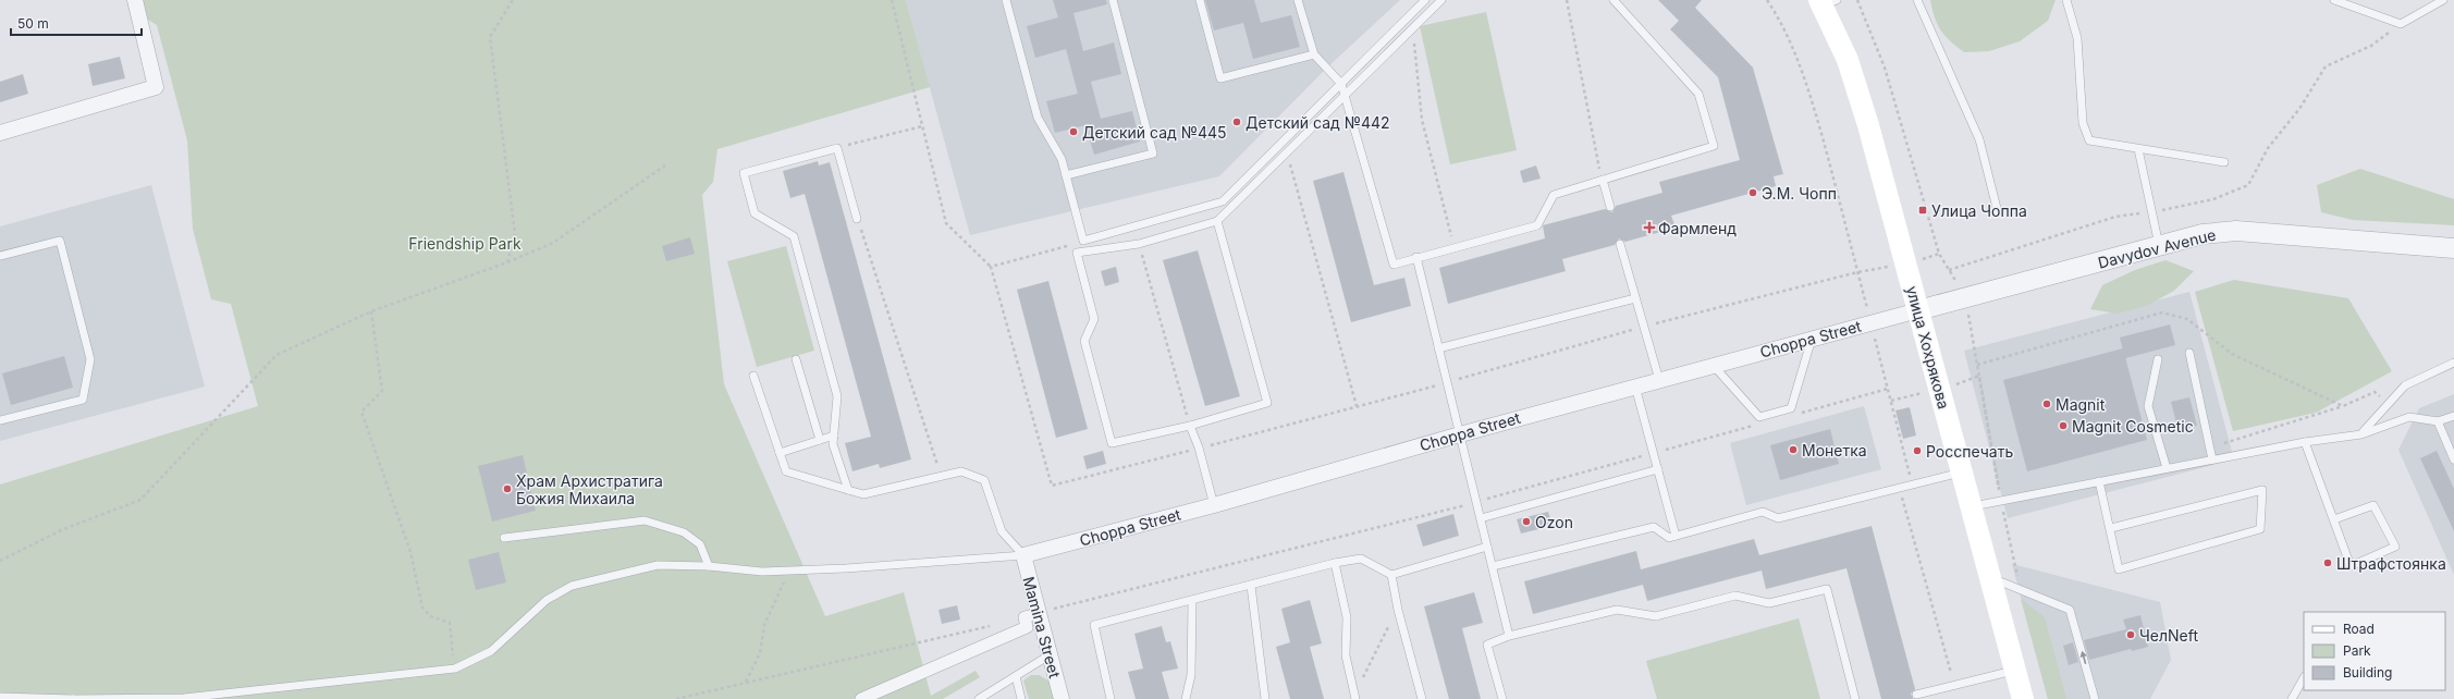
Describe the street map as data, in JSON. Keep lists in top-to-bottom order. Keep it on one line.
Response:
{"streets":{"main road":["улица Хохрякова"],"street":["Davydov Avenue","Choppa Street","Mamina Street"]},"crossings":[["Davydov Avenue","Choppa Street"],["Davydov Avenue","улица Хохрякова"],["Choppa Street","улица Хохрякова"],["Choppa Street","Mamina Street"]],"parks":["Friendship Park"],"places":{"other":["Детский сад №442","Детский сад №445","Э.М. Чопп","Magnit","Magnit Cosmetic","Монетка","Росспечать","Храм Архистратига Божия Михаила","Ozon","Штрафстоянка","ЧелNeft"],"transit":["Улица Чоппа"],"health":["Фармленд"]},"legend":["Road","Park","Building"],"scale_bar":"50 m"}
